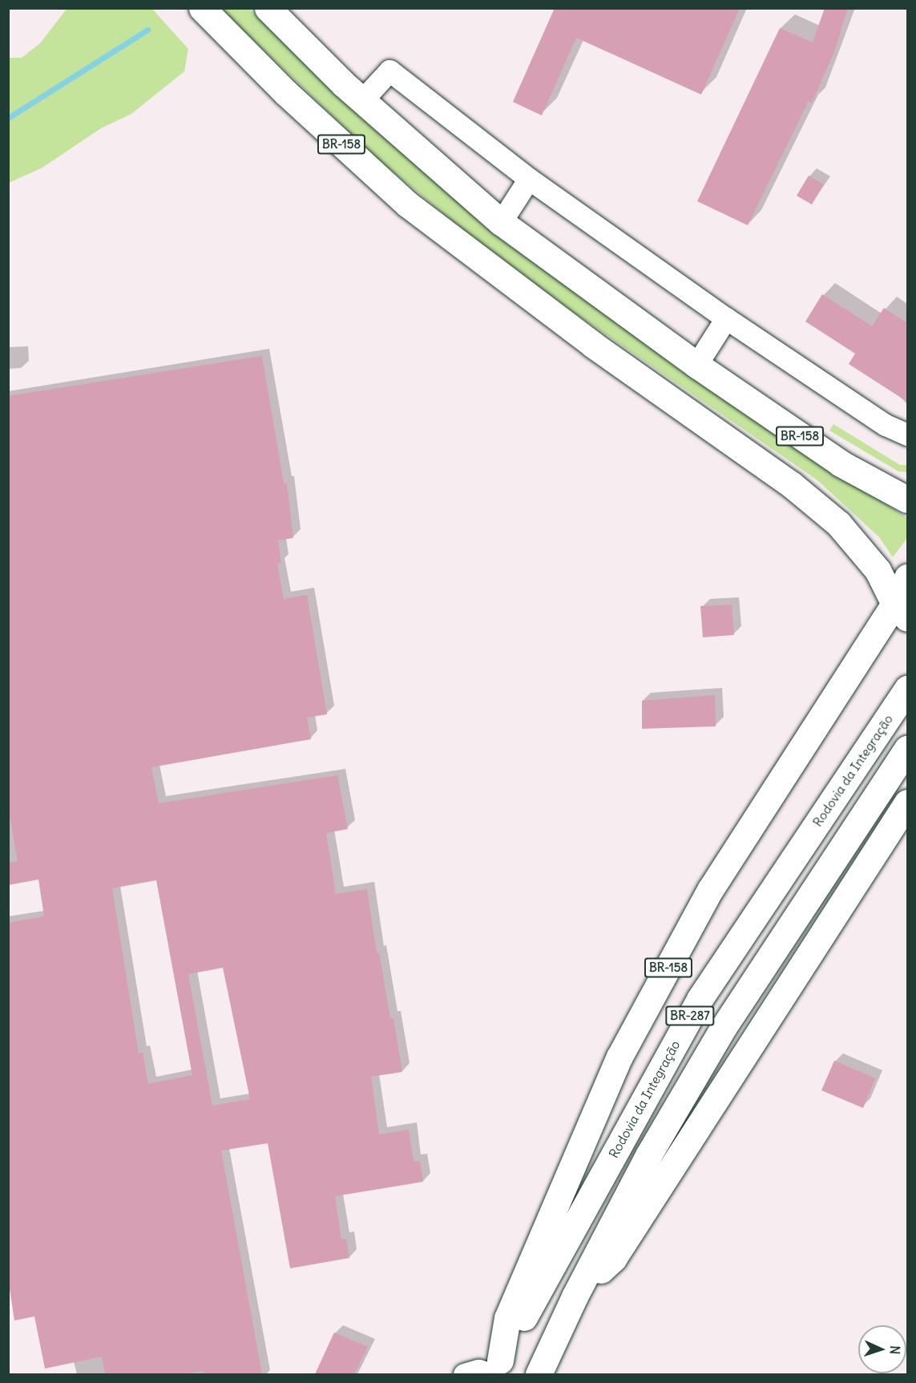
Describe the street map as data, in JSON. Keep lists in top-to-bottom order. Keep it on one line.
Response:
{"streets":{"highway":["BR-158","Rodovia da Integração","BR-287"]},"crossings":[["BR-158","Rodovia da Integração"]],"north":"right"}
